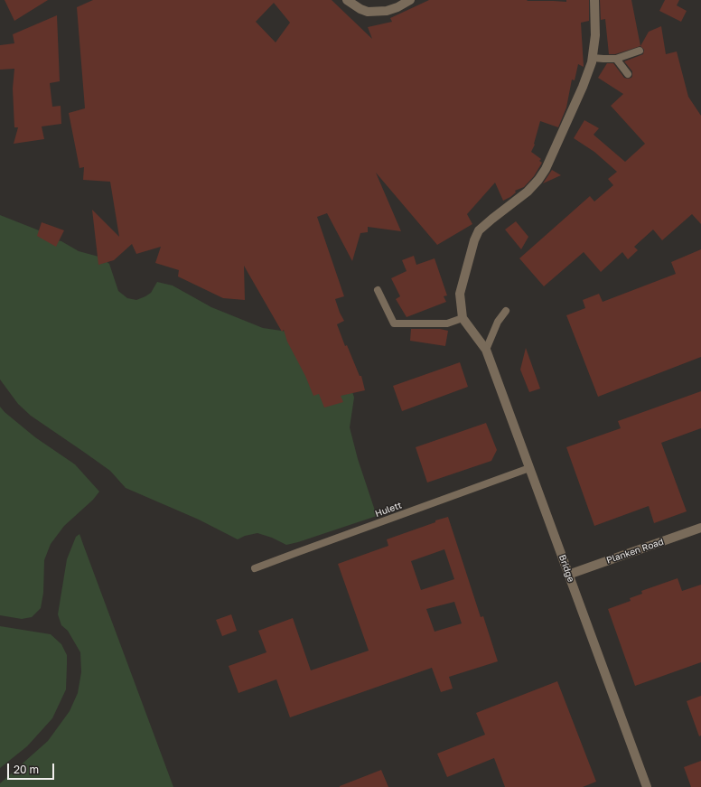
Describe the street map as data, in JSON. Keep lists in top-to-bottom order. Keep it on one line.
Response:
{"streets":{"street":["Planken Road","Bridge"],"lane":["Hulett"]},"crossings":[["Hulett","Bridge"],["Planken Road","Bridge"]],"scale_bar":"20 m"}
